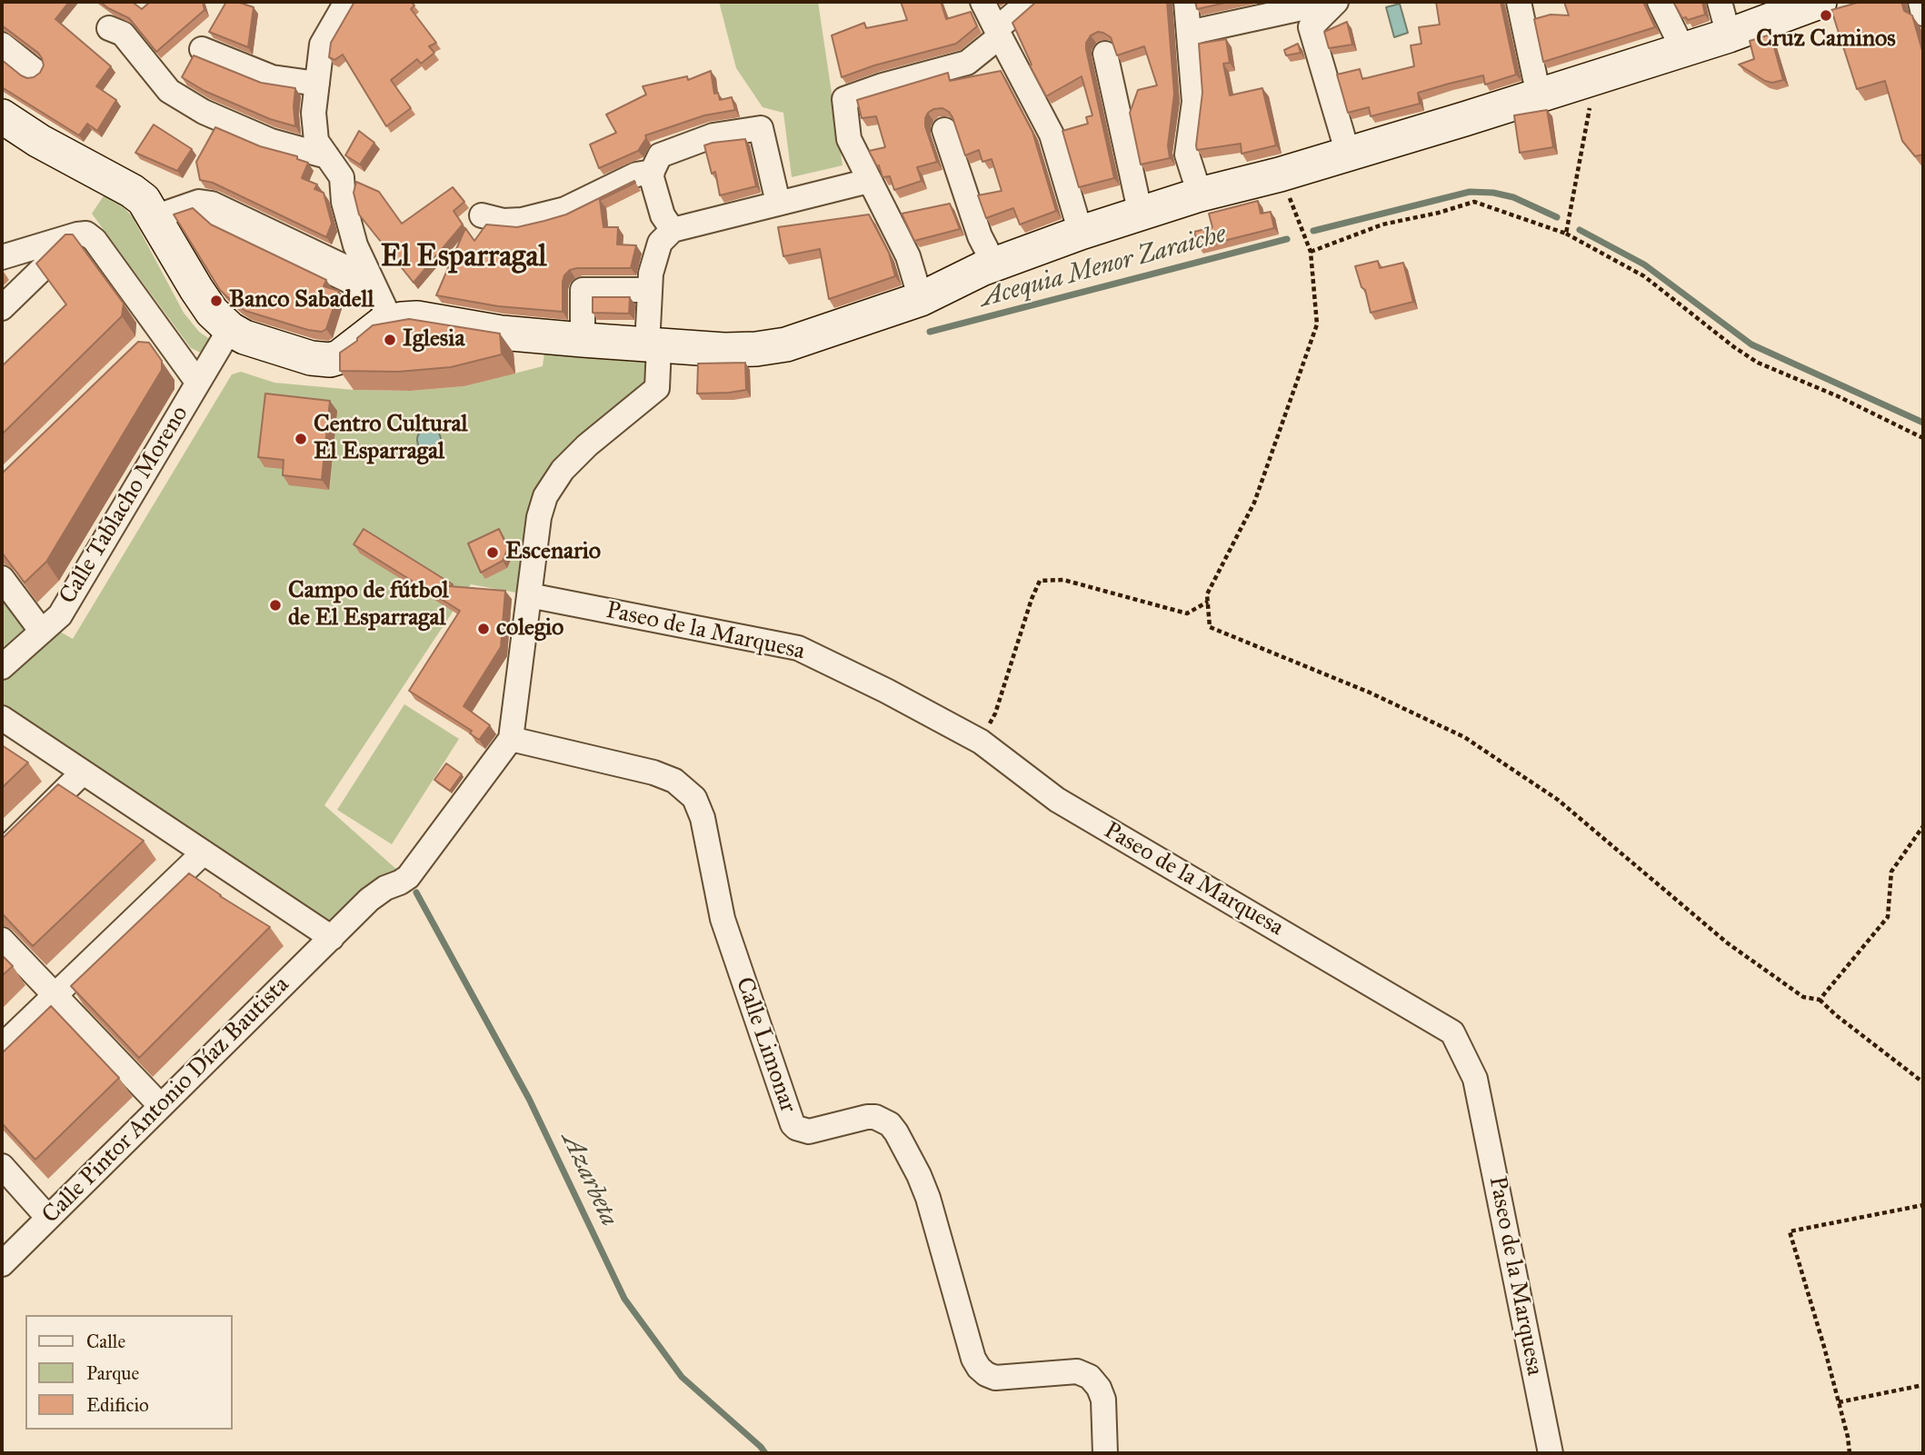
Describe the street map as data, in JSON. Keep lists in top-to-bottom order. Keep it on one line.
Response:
{"streets":{"street":["Calle Tablacho Moreno","Paseo de la Marquesa","Calle Limonar","Calle Pintor Antonio Díaz Bautista"]},"districts":["El Esparragal"],"water":["Acequia Menor Zaraiche","Azarbeta"],"places":["Cruz Caminos","Banco Sabadell","Iglesia","Centro Cultural El Esparragal","Escenario","Campo de fútbol de El Esparragal","colegio"],"legend":["Calle","Parque","Edificio"]}
